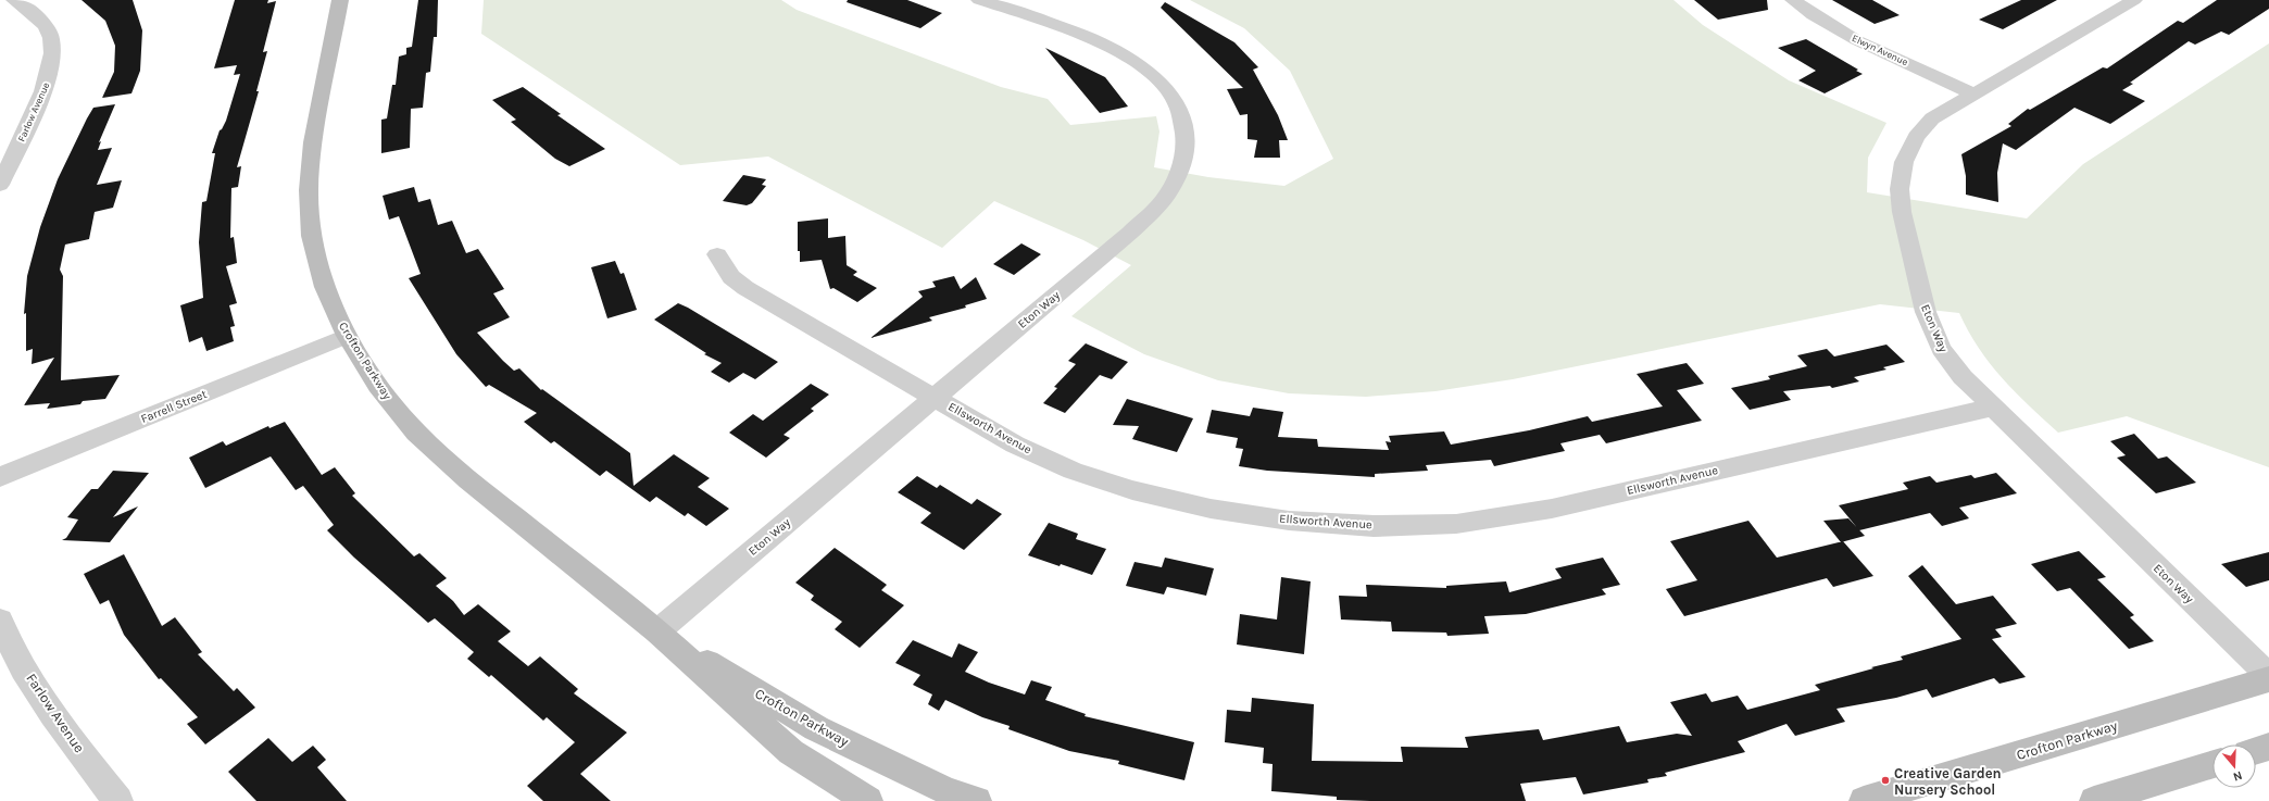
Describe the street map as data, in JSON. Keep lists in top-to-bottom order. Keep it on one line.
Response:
{"streets":{"street":["Elwyn Avenue","Farlow Avenue","Eton Way","Crofton Parkway","Farrell Street","Ellsworth Avenue"]},"crossings":[["Elwyn Avenue","Eton Way"],["Eton Way","Crofton Parkway"],["Eton Way","Ellsworth Avenue"],["Crofton Parkway","Farrell Street"]],"places":["Creative Garden Nursery School"],"north":"bottom"}
